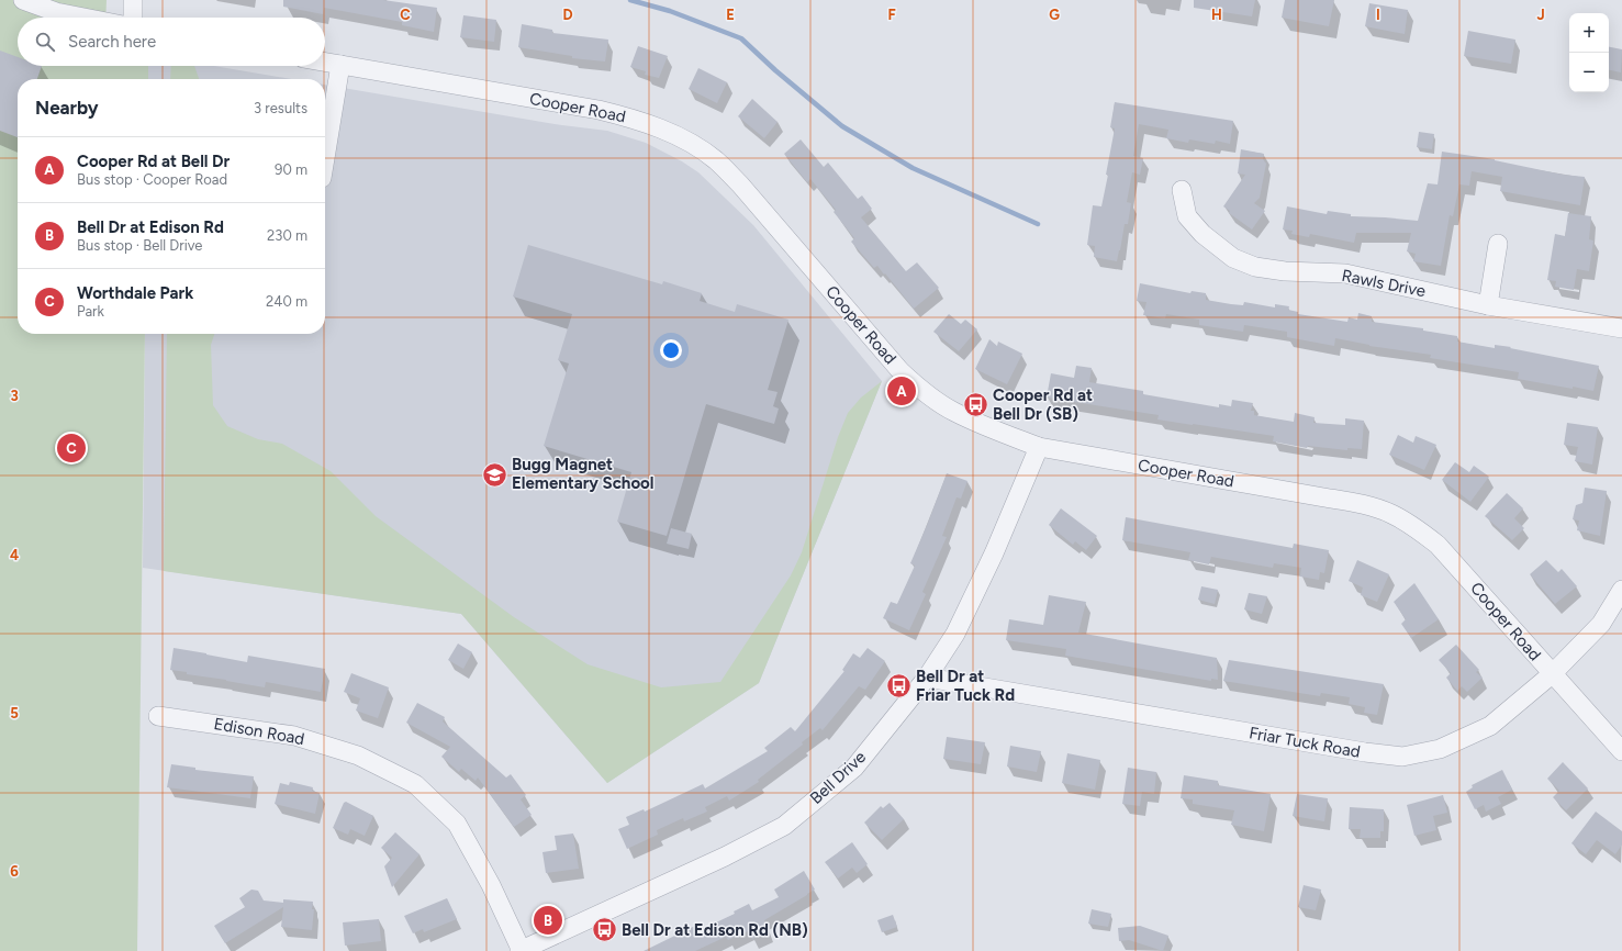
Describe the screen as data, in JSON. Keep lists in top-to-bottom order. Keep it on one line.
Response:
{"streets":{"street":["Cooper Road","Rawls Drive","Edison Road","Friar Tuck Road","Bell Drive"]},"crossings":[["Cooper Road","Friar Tuck Road"],["Cooper Road","Bell Drive"],["Edison Road","Bell Drive"],["Friar Tuck Road","Bell Drive"]],"places":{"bus stop":["Cooper Rd at Bell Dr (SB)","Bell Dr at Friar Tuck Rd","Bell Dr at Edison Rd (NB)"],"school or university":["Bugg Magnet Elementary School"]},"page":{"map_buttons":["+","−"],"search":"Search here","heading":["Nearby","3 results"],"list":[{"mark":"A","name":"Cooper Rd at Bell Dr","note":"Bus stop · Cooper Road","value":"90 m"},{"mark":"B","name":"Bell Dr at Edison Rd","note":"Bus stop · Bell Drive","value":"230 m"},{"mark":"C","name":"Worthdale Park","note":"Park","value":"240 m"}],"pins":["A","C","B"]},"grid":{"columns":["C","D","E","F","G","H","I","J"],"rows":["3","4","5","6"]}}
